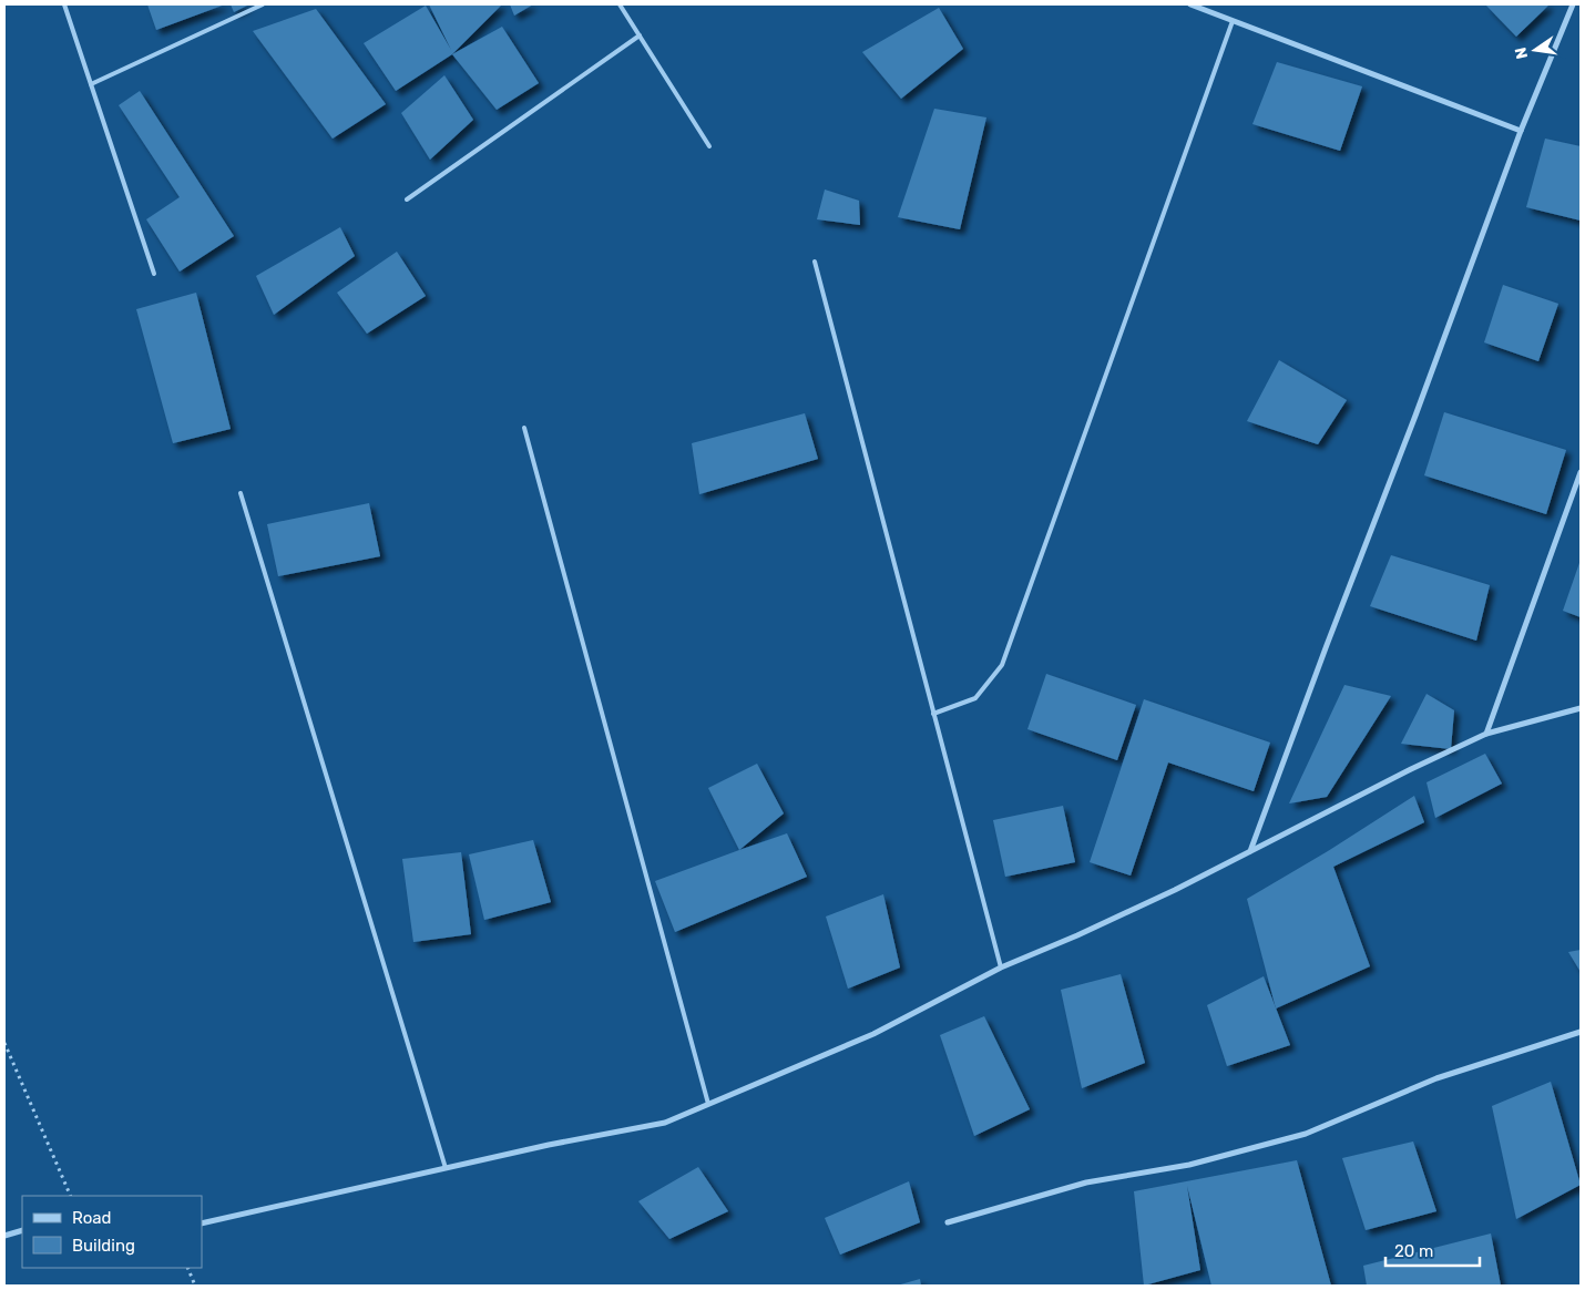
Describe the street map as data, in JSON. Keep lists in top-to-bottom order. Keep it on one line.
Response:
{"legend":["Road","Building"],"scale_bar":"20 m","north":"left"}
